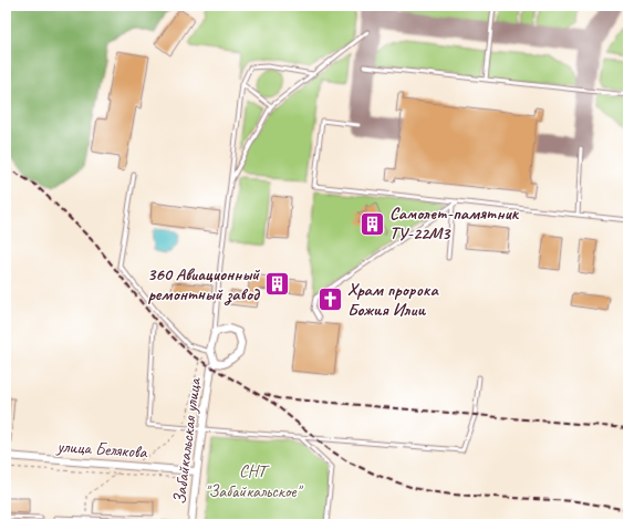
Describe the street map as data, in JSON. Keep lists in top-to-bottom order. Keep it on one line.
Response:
{"streets":{"street":["Забайкальская улица","улица Белякова"]},"crossings":[["Забайкальская улица","улица Белякова"]],"parks":["СНТ \"Забайкальское\""],"places":{"building":["Самолет-памятник ТУ-22М3","360 Авиационный ремонтный завод"],"church":["Храм пророка Божия Илии"]}}
